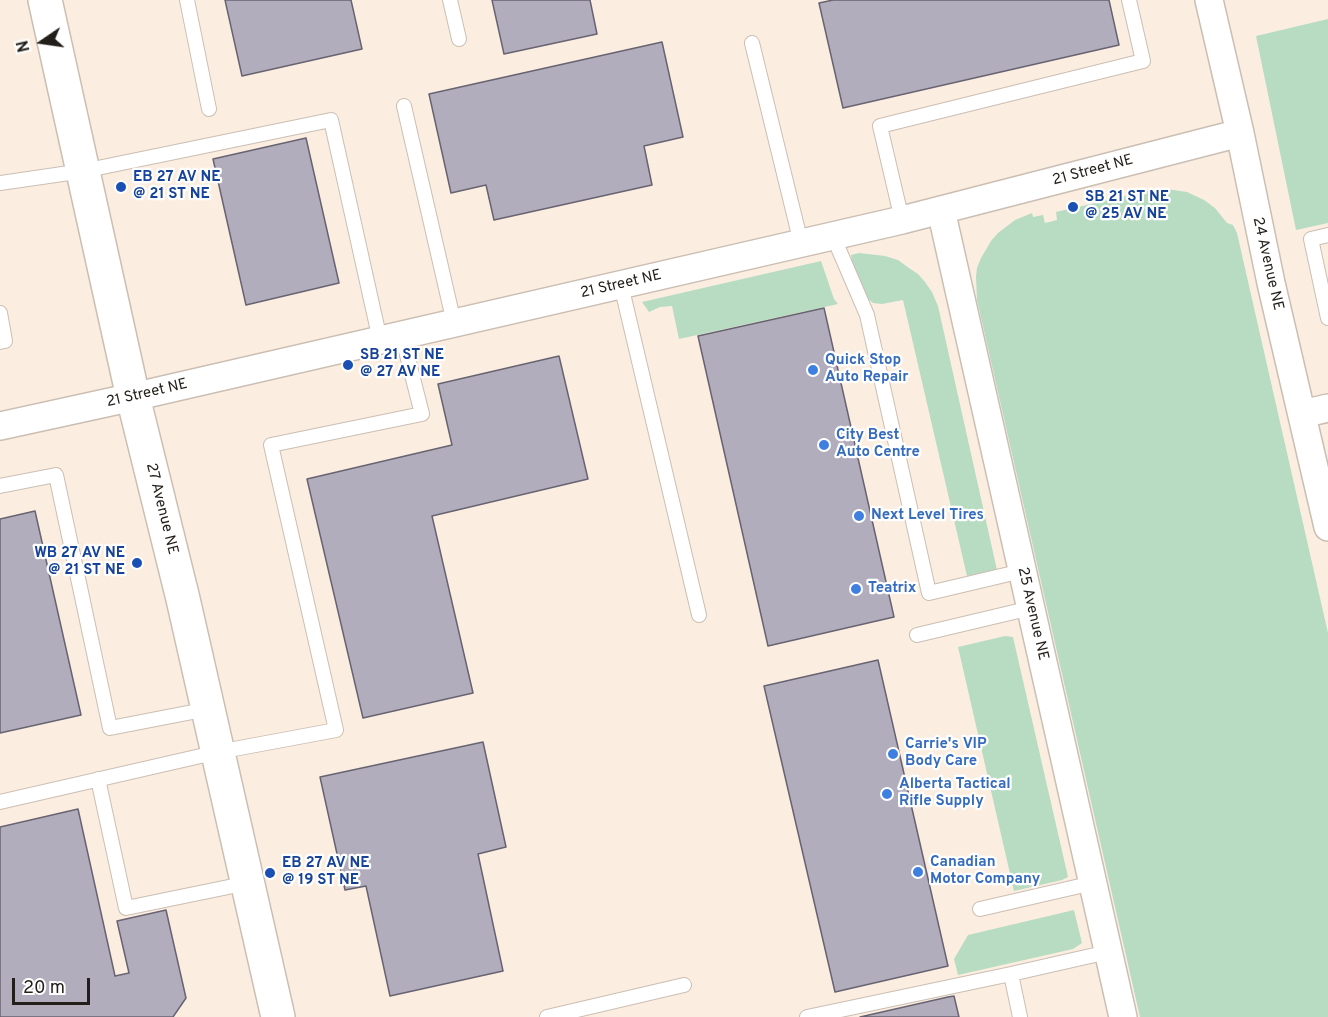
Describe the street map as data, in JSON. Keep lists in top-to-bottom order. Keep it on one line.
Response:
{"streets":{"street":["21 Street NE","24 Avenue NE","27 Avenue NE","25 Avenue NE"]},"crossings":[["21 Street NE","24 Avenue NE"],["21 Street NE","27 Avenue NE"],["21 Street NE","25 Avenue NE"]],"places":["EB 27 AV NE @ 21 ST NE","SB 21 ST NE @ 25 AV NE","SB 21 ST NE @ 27 AV NE","Quick Stop Auto Repair","City Best Auto Centre","Next Level Tires","WB 27 AV NE @ 21 ST NE","Teatrix","Carrie's VIP Body Care","Alberta Tactical Rifle Supply","Canadian Motor Company","EB 27 AV NE @ 19 ST NE"],"scale_bar":"20 m","north":"left"}
